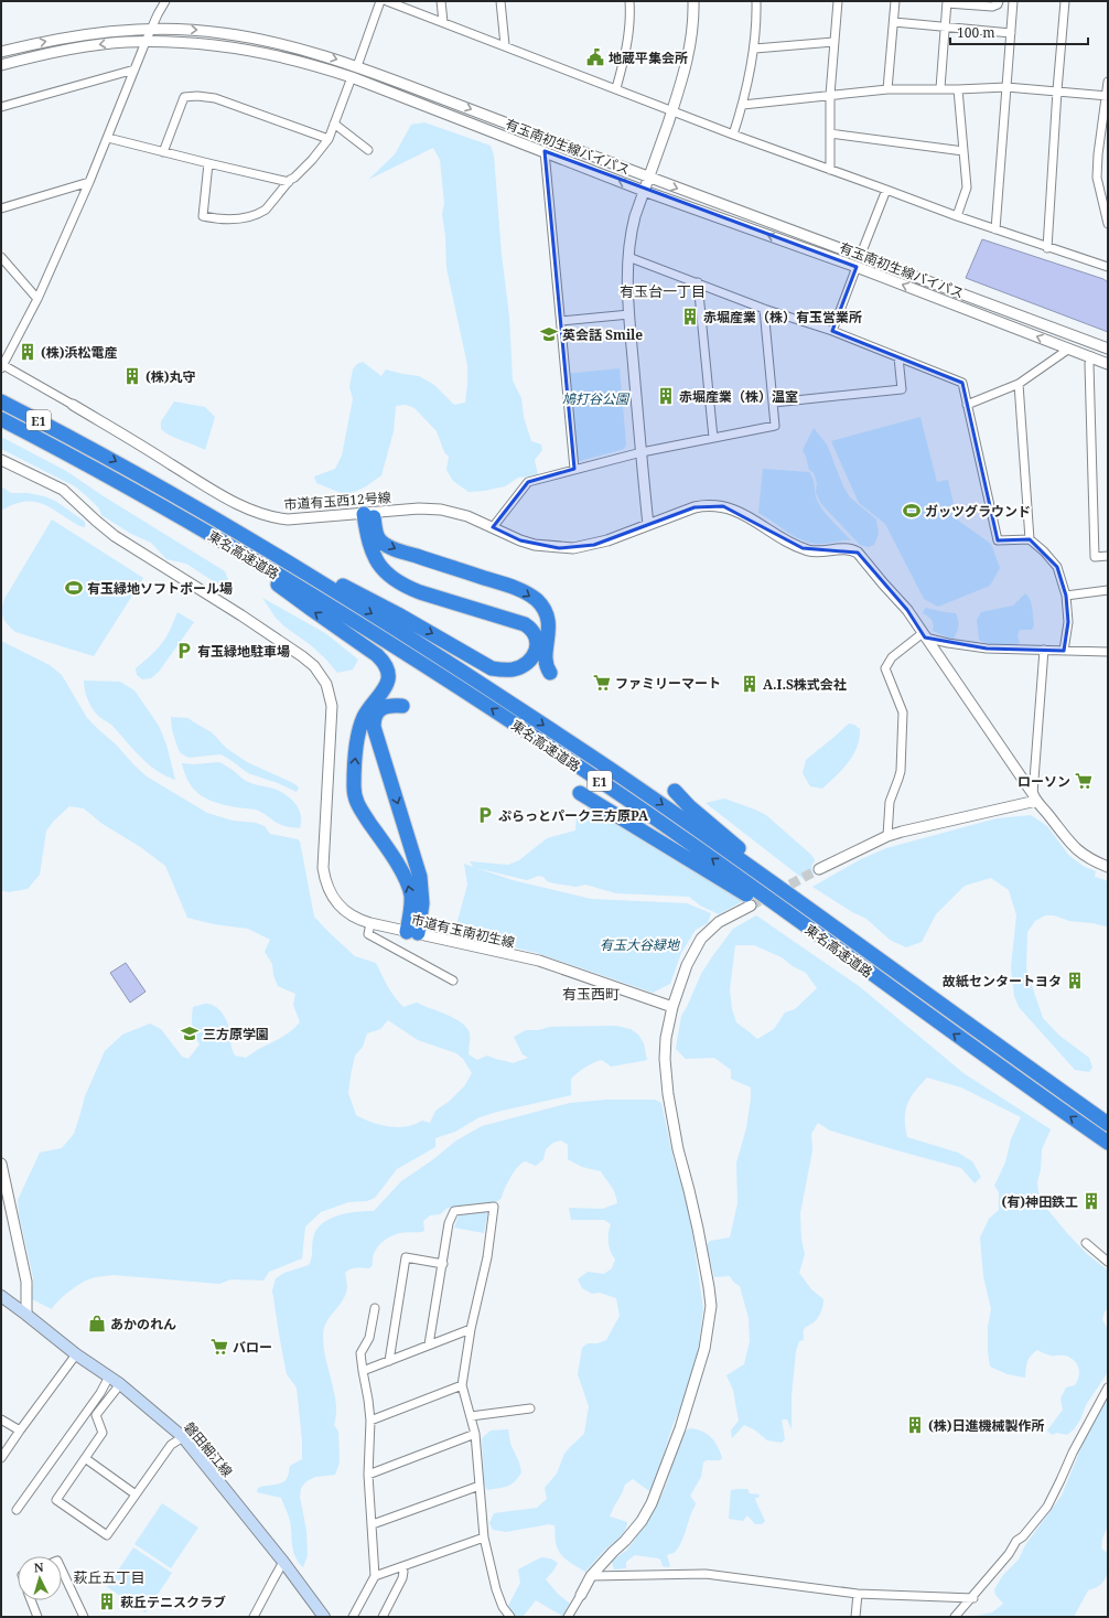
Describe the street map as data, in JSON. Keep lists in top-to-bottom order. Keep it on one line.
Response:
{"streets":{"highway":["E1","東名高速道路"],"main road":["磐田細江線"],"street":["有玉南初生線バイパス","市道有玉西12号線","市道有玉南初生線"]},"districts":["有玉台一丁目","有玉西町","萩丘五丁目"],"parks":["鳩打谷公園","有玉大谷緑地"],"places":{"public building":["地蔵平集会所"],"building":["赤堀産業（株）有玉営業所","(株)浜松電産","(株)丸守","赤堀産業（株）温室","A.I.S株式会社","故紙センタートヨタ","(有)神田鉄工","(株)日進機械製作所","萩丘テニスクラブ"],"school or university":["英会話 Smile","三方原学園"],"sports":["ガッツグラウンド","有玉緑地ソフトボール場"],"parking":["有玉緑地駐車場","ぷらっとパーク三方原PA"],"supermarket":["ファミリーマート","ローソン","バロー"],"shop":["あかのれん"]},"scale_bar":"100 m","north":"top"}
